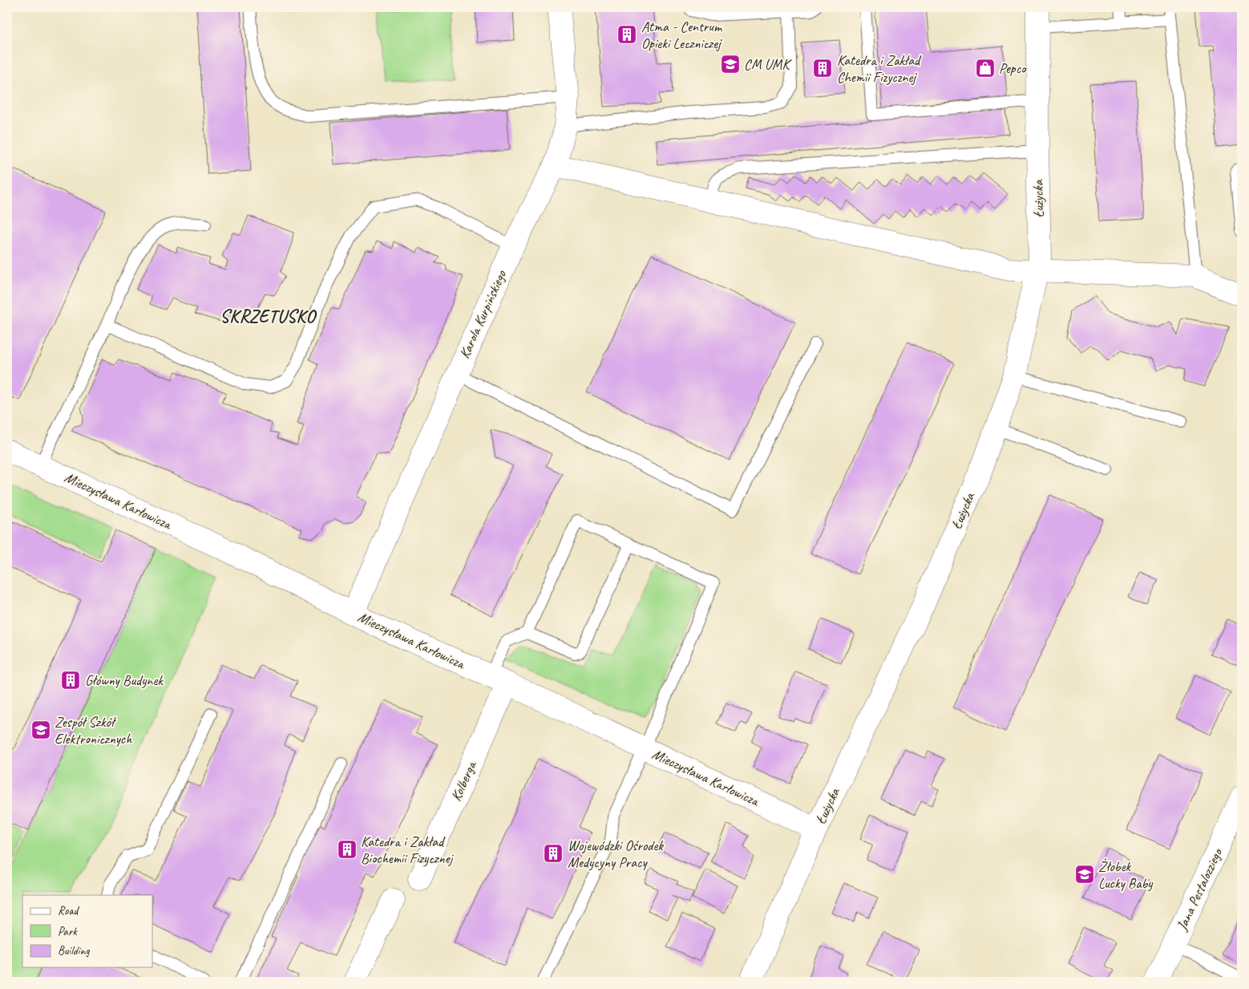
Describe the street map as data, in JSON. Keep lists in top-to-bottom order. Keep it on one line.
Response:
{"streets":{"street":["Łużycka","Karola Kurpińskiego","Mieczysława Karłowicza","Kolberga","Jana Pestalozziego"]},"crossings":[["Łużycka","Mieczysława Karłowicza"],["Karola Kurpińskiego","Mieczysława Karłowicza"],["Mieczysława Karłowicza","Kolberga"]],"districts":["SKRZETUSKO"],"places":{"building":["Atma - Centrum Opieki Leczniczej","Katedra i Zakład Chemii Fizycznej","Główny Budynek","Katedra i Zakład Biochemii Fizycznej","Wojewódzki Ośrodek Medycyny Pracy"],"school or university":["CM UMK","Zespół Szkół Elektronicznych","Żłobek Lucky Baby"],"shop":["Pepco"]},"legend":["Road","Park","Building"]}
